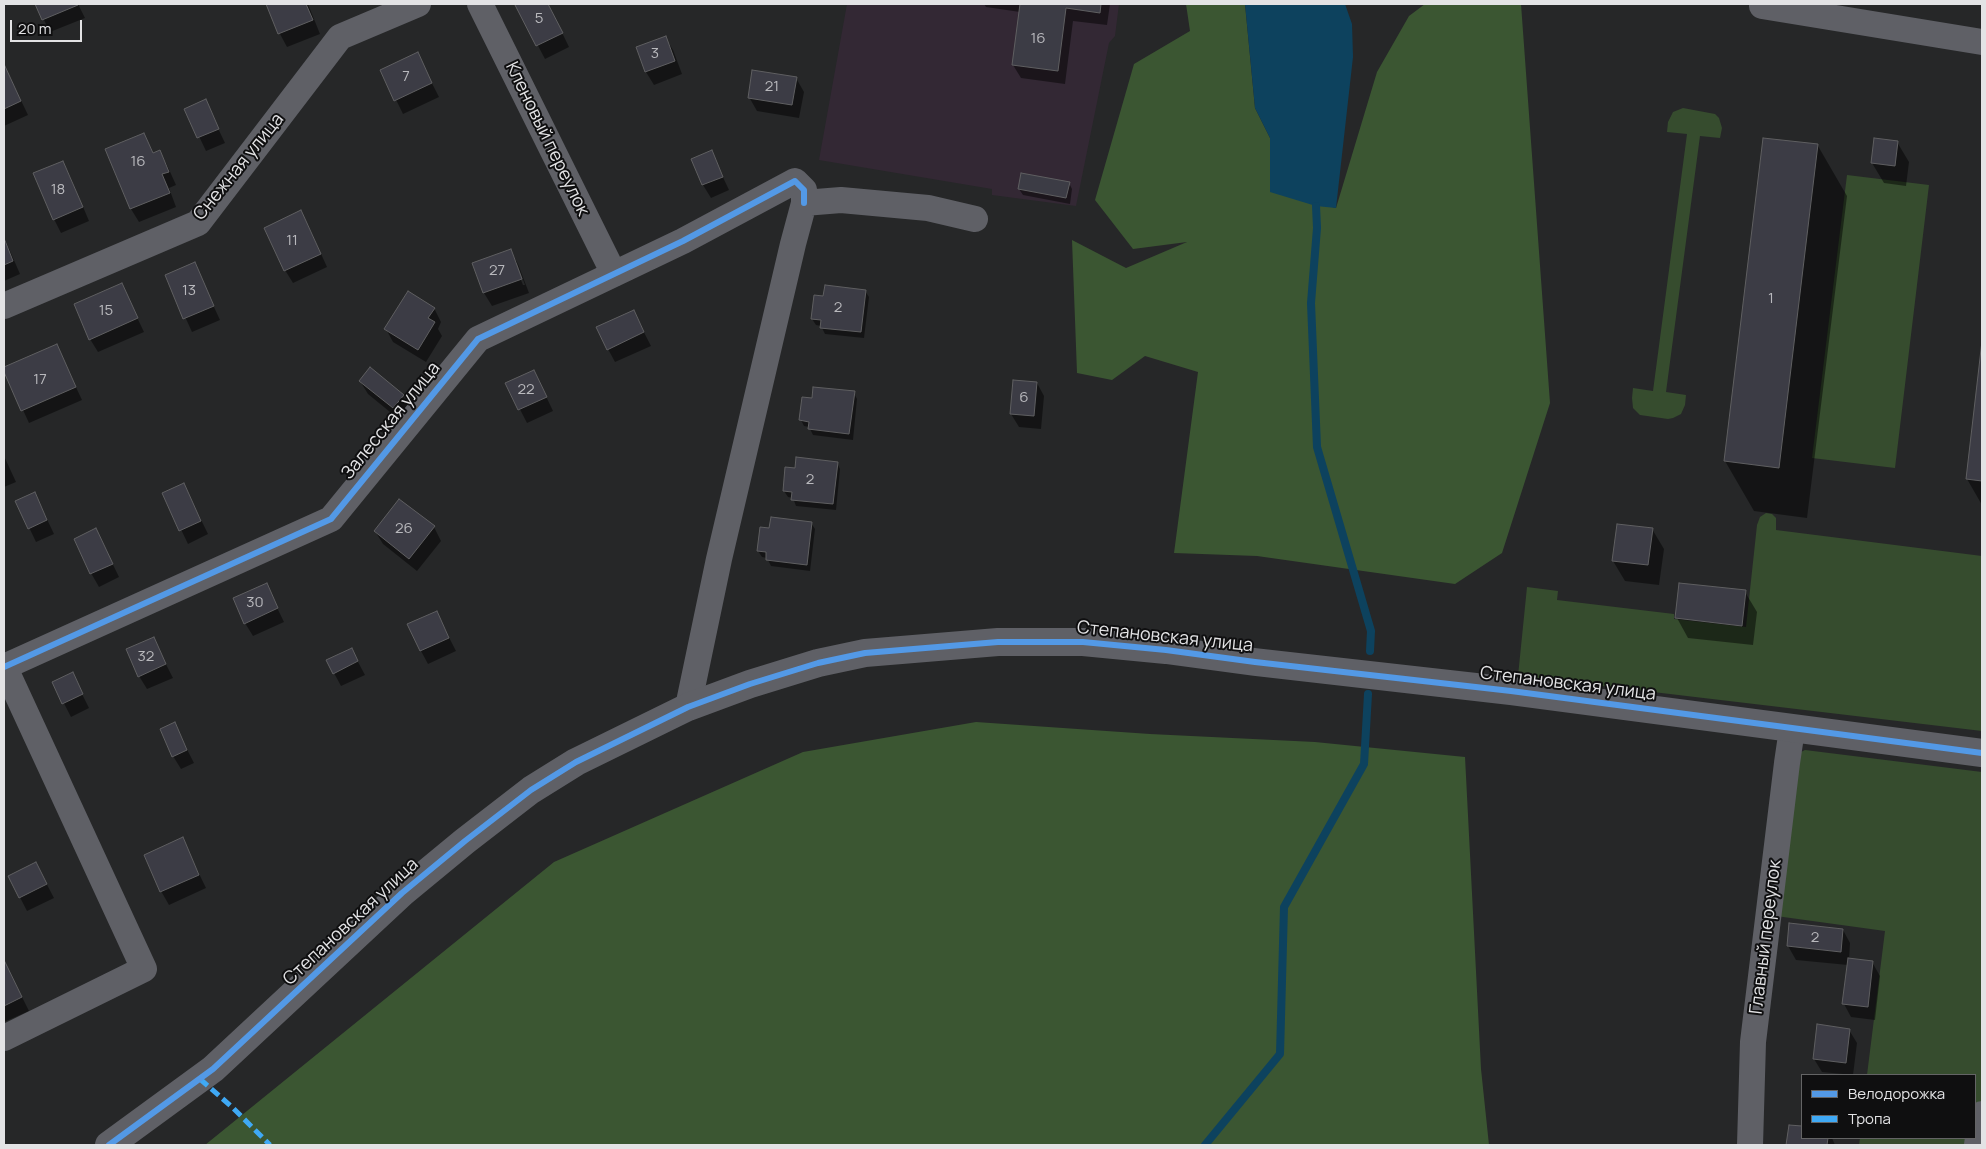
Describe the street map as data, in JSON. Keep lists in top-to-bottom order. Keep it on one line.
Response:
{"streets":{"street":["Кленовый переулок","Снежная улица","Залесская улица","Степановская улица","Главный переулок"]},"crossings":[["Кленовый переулок","Залесская улица"],["Степановская улица","Главный переулок"]],"house_numbers":["5","16","3","7","21","16","18","11","27","13","1","2","15","17","22","6","2","26","30","32","2"],"legend":["Велодорожка","Тропа"],"scale_bar":"20 m"}
